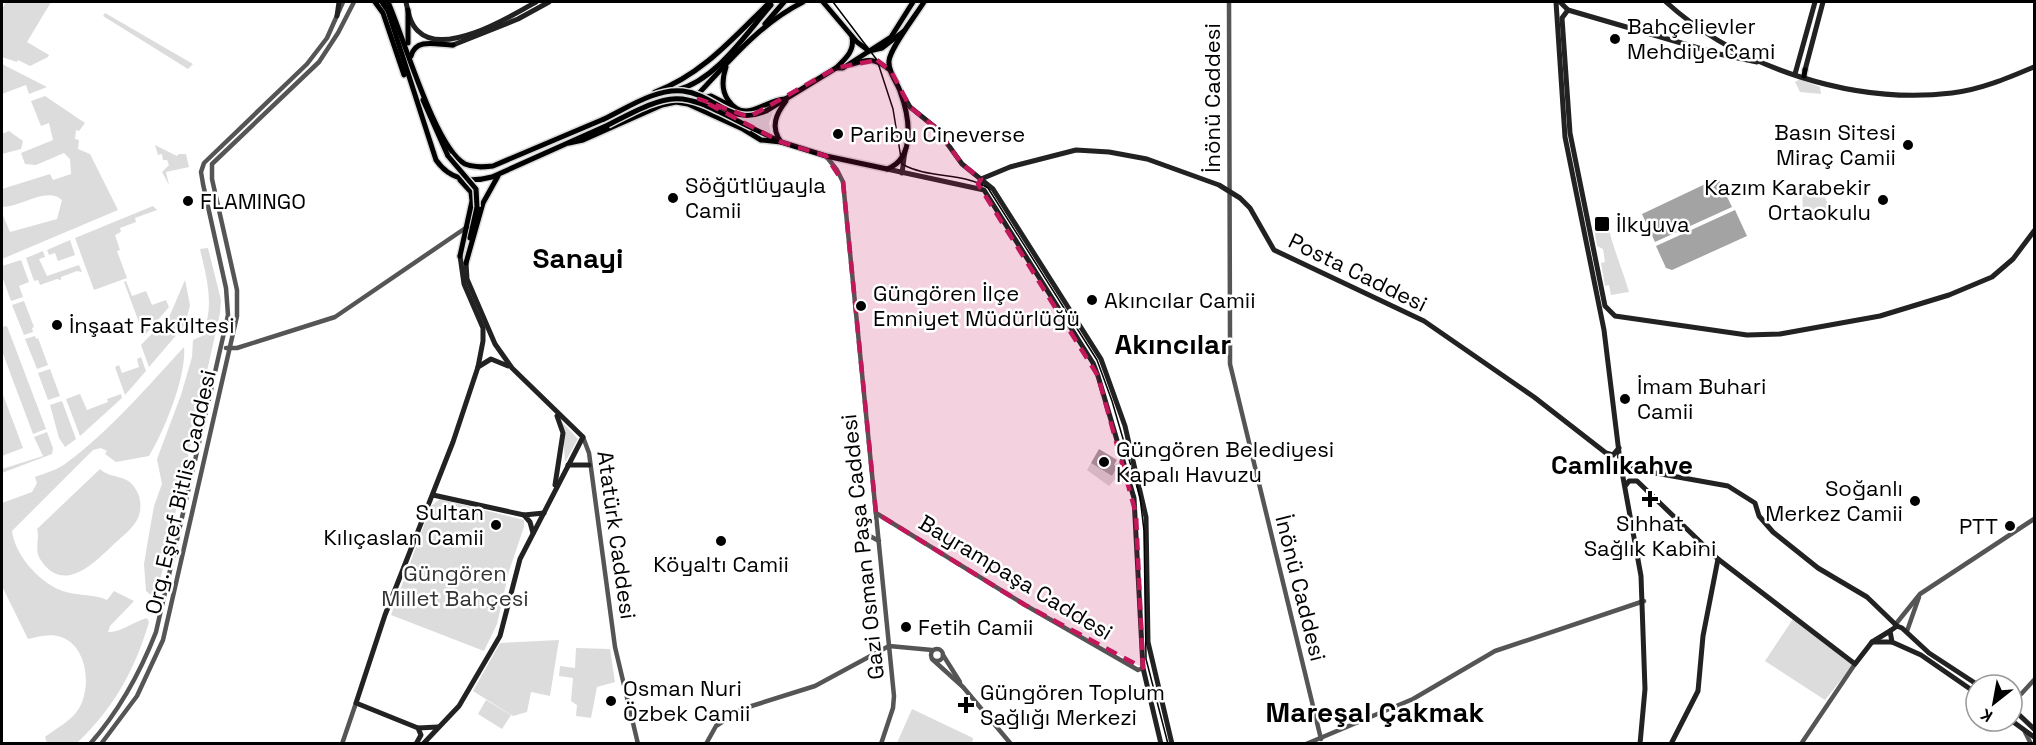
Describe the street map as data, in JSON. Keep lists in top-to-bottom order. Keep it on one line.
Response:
{"streets":{"main road":["Posta Caddesi","Atatürk Caddesi"],"street":["İnönü Caddesi","Org. Eşref Bitlis Caddesi","Gazi Osman Paşa Caddesi","Bayrampaşa Caddesi"]},"crossings":[["İnönü Caddesi","Posta Caddesi"],["Gazi Osman Paşa Caddesi","Bayrampaşa Caddesi"]],"districts":["Sanayi","Akıncılar","Camlıkahve","Mareşal Çakmak"],"parks":["Güngören Millet Bahçesi"],"places":{"other":["Bahçelievler Mehdiye Cami","Paribu Cineverse","Basın Sitesi Miraç Camii","Söğütlüyayla Camii","Kazım Karabekir Ortaokulu","FLAMINGO","Akıncılar Camii","Güngören İlçe Emniyet Müdürlüğü","İnşaat Fakültesi","İmam Buhari Camii","Güngören Belediyesi Kapalı Havuzu","Soğanlı Merkez Camii","Sultan Kılıçaslan Camii","PTT","Köyaltı Camii","Fetih Camii","Osman Nuri Özbek Camii"],"transit":["İlkyuva"],"health":["Sıhhat Sağlık Kabini","Güngören Toplum Sağlığı Merkezi"]},"north":"bottom left"}
